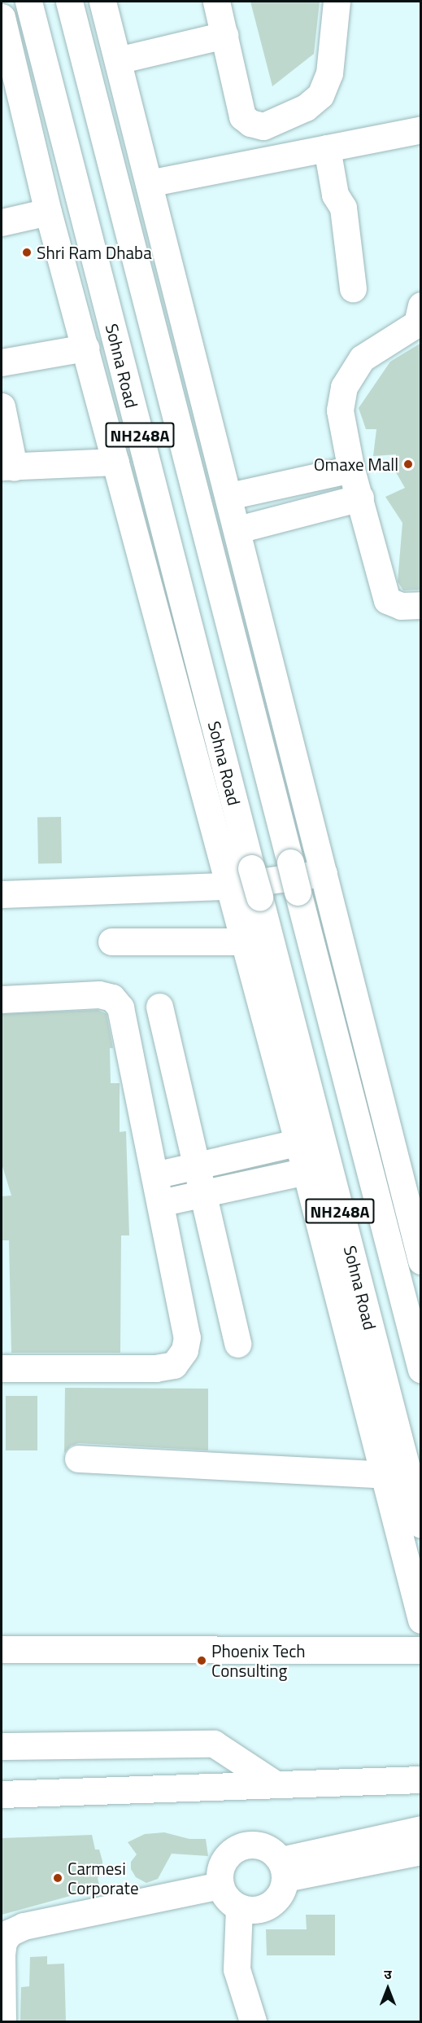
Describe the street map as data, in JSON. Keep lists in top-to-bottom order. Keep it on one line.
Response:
{"streets":{"main road":["Sohna Road","NH248A"]},"places":["Shri Ram Dhaba","Omaxe Mall","Phoenix Tech Consulting","Carmesi Corporate"],"north":"top"}
